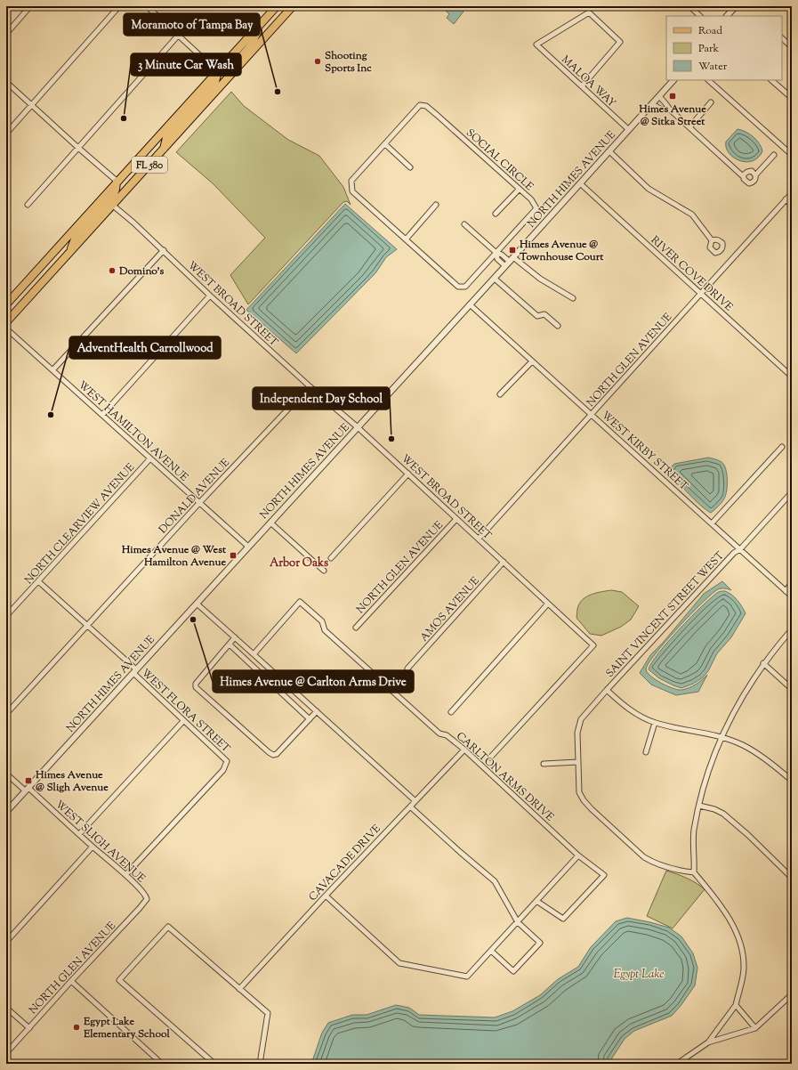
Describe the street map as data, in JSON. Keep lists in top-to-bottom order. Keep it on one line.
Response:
{"streets":{"main road":["FL 580"],"street":["MALOA WAY","SOCIAL CIRCLE","NORTH HIMES AVENUE","RIVER COVE DRIVE","WEST BROAD STREET","NORTH GLEN AVENUE","WEST HAMILTON AVENUE","WEST KIRBY STREET","DONALD AVENUE","NORTH CLEARVIEW AVENUE","AMOS AVENUE","SAINT VINCENT STREET WEST","WEST FLORA STREET","CARLTON ARMS DRIVE","WEST SLIGH AVENUE","CAVACADE DRIVE"]},"crossings":[["MALOA WAY","NORTH HIMES AVENUE"],["FL 580","WEST BROAD STREET"],["NORTH HIMES AVENUE","RIVER COVE DRIVE"],["NORTH HIMES AVENUE","WEST BROAD STREET"],["NORTH HIMES AVENUE","WEST HAMILTON AVENUE"],["NORTH HIMES AVENUE","WEST KIRBY STREET"],["NORTH HIMES AVENUE","WEST FLORA STREET"],["NORTH HIMES AVENUE","WEST SLIGH AVENUE"],["RIVER COVE DRIVE","NORTH GLEN AVENUE"],["WEST BROAD STREET","NORTH GLEN AVENUE"],["WEST BROAD STREET","DONALD AVENUE"],["WEST BROAD STREET","AMOS AVENUE"],["NORTH GLEN AVENUE","WEST KIRBY STREET"],["NORTH GLEN AVENUE","WEST SLIGH AVENUE"],["WEST HAMILTON AVENUE","DONALD AVENUE"],["WEST HAMILTON AVENUE","NORTH CLEARVIEW AVENUE"],["WEST KIRBY STREET","SAINT VINCENT STREET WEST"],["DONALD AVENUE","WEST FLORA STREET"],["NORTH CLEARVIEW AVENUE","WEST FLORA STREET"],["WEST FLORA STREET","WEST SLIGH AVENUE"],["CARLTON ARMS DRIVE","CAVACADE DRIVE"]],"districts":["Arbor Oaks"],"water":["Egypt Lake"],"places":{"other":["Shooting Sports Inc","Moramoto of Tampa Bay","3 Minute Car Wash","Domino's","AdventHealth Carrollwood","Independent Day School","Himes Avenue @ Carlton Arms Drive","Egypt Lake Elementary School"],"transit":["Himes Avenue @ Sitka Street","Himes Avenue @ Townhouse Court","Himes Avenue @ West Hamilton Avenue","Himes Avenue @ Sligh Avenue"]},"legend":["Road","Park","Water"]}
